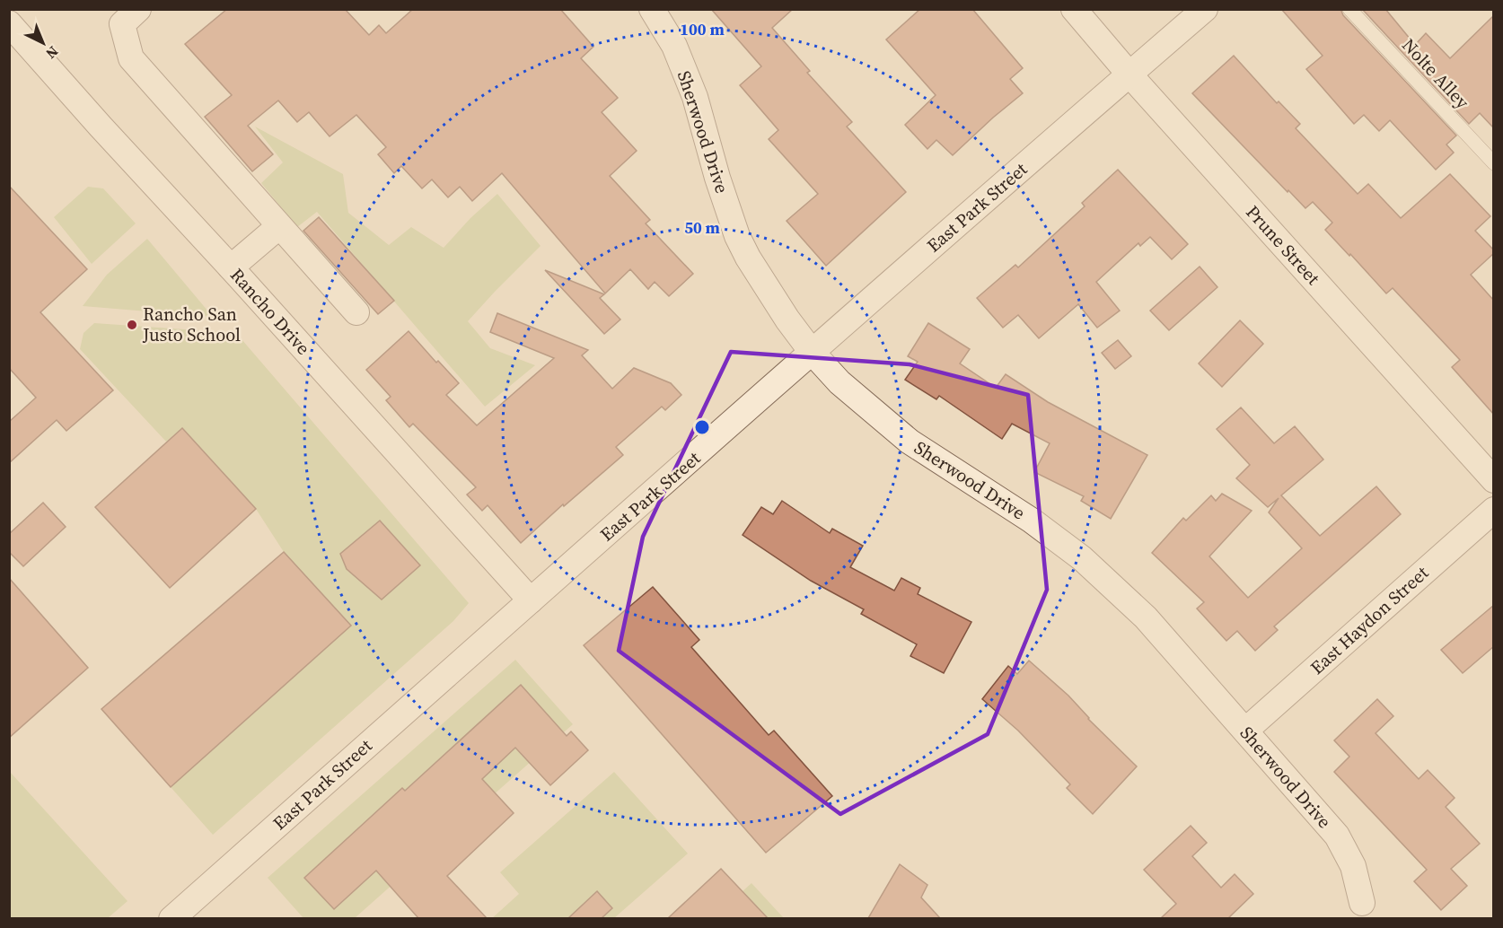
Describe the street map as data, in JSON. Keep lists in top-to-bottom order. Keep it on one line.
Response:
{"streets":{"street":["Sherwood Drive","East Park Street","Prune Street","Rancho Drive","East Haydon Street"],"lane":["Nolte Alley"]},"crossings":[["Sherwood Drive","East Park Street"],["Sherwood Drive","East Haydon Street"],["East Park Street","Prune Street"],["East Park Street","Rancho Drive"]],"places":["Rancho San Justo School"],"north":"bottom right","rings":["100 m","50 m"]}
